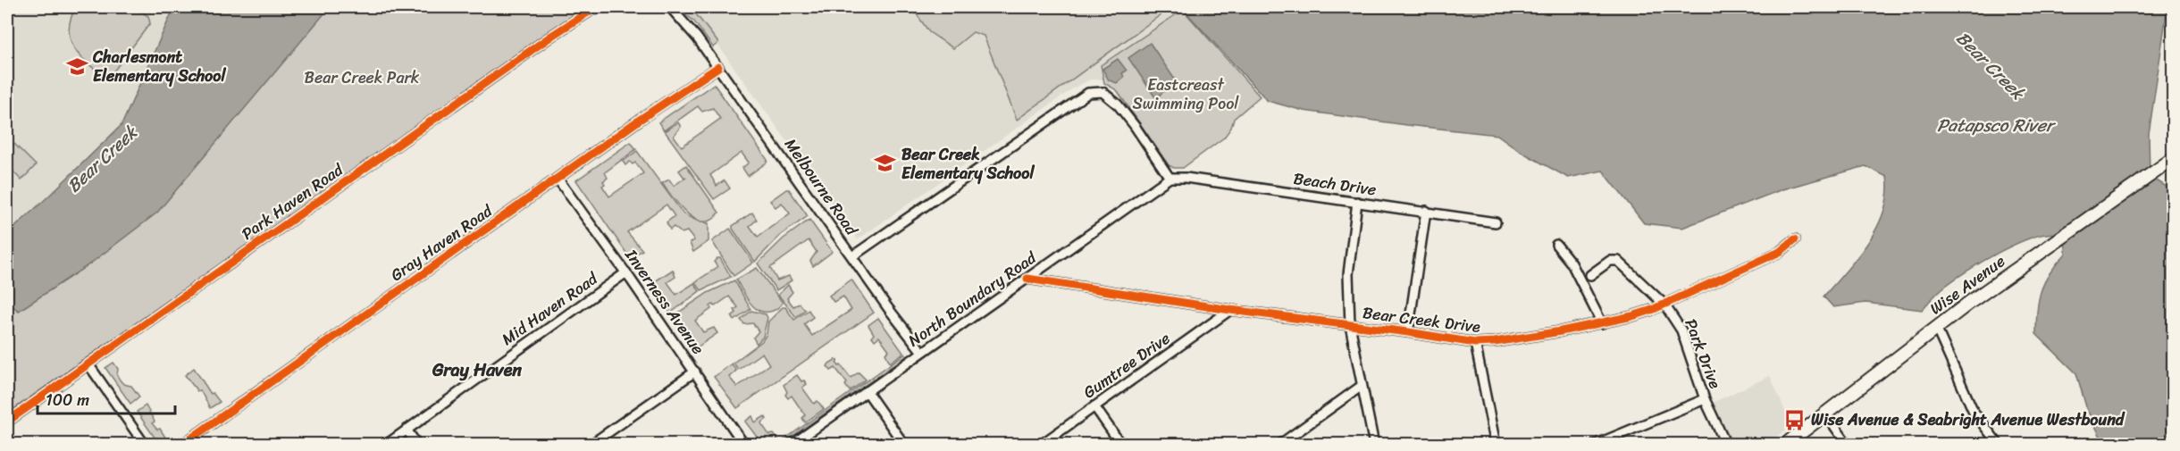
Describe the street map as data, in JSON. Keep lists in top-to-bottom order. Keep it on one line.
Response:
{"streets":{"main road":["Wise Avenue"],"street":["Beach Drive","Melbourne Road","Park Haven Road","Gray Haven Road","North Boundary Road","Inverness Avenue","Mid Haven Road","Bear Creek Drive","Park Drive","Gumtree Drive"]},"crossings":[["Beach Drive","North Boundary Road"],["Melbourne Road","Gray Haven Road"],["Melbourne Road","North Boundary Road"],["Gray Haven Road","Inverness Avenue"],["North Boundary Road","Bear Creek Drive"],["Inverness Avenue","Mid Haven Road"],["Bear Creek Drive","Park Drive"],["Bear Creek Drive","Gumtree Drive"]],"districts":["Gray Haven"],"water":["Bear Creek","Patapsco River"],"parks":["Bear Creek Park","Eastcreast Swimming Pool"],"places":{"school or university":["Charlesmont Elementary School","Bear Creek Elementary School"],"bus stop":["Wise Avenue & Seabright Avenue Westbound"]},"scale_bar":"100 m"}
